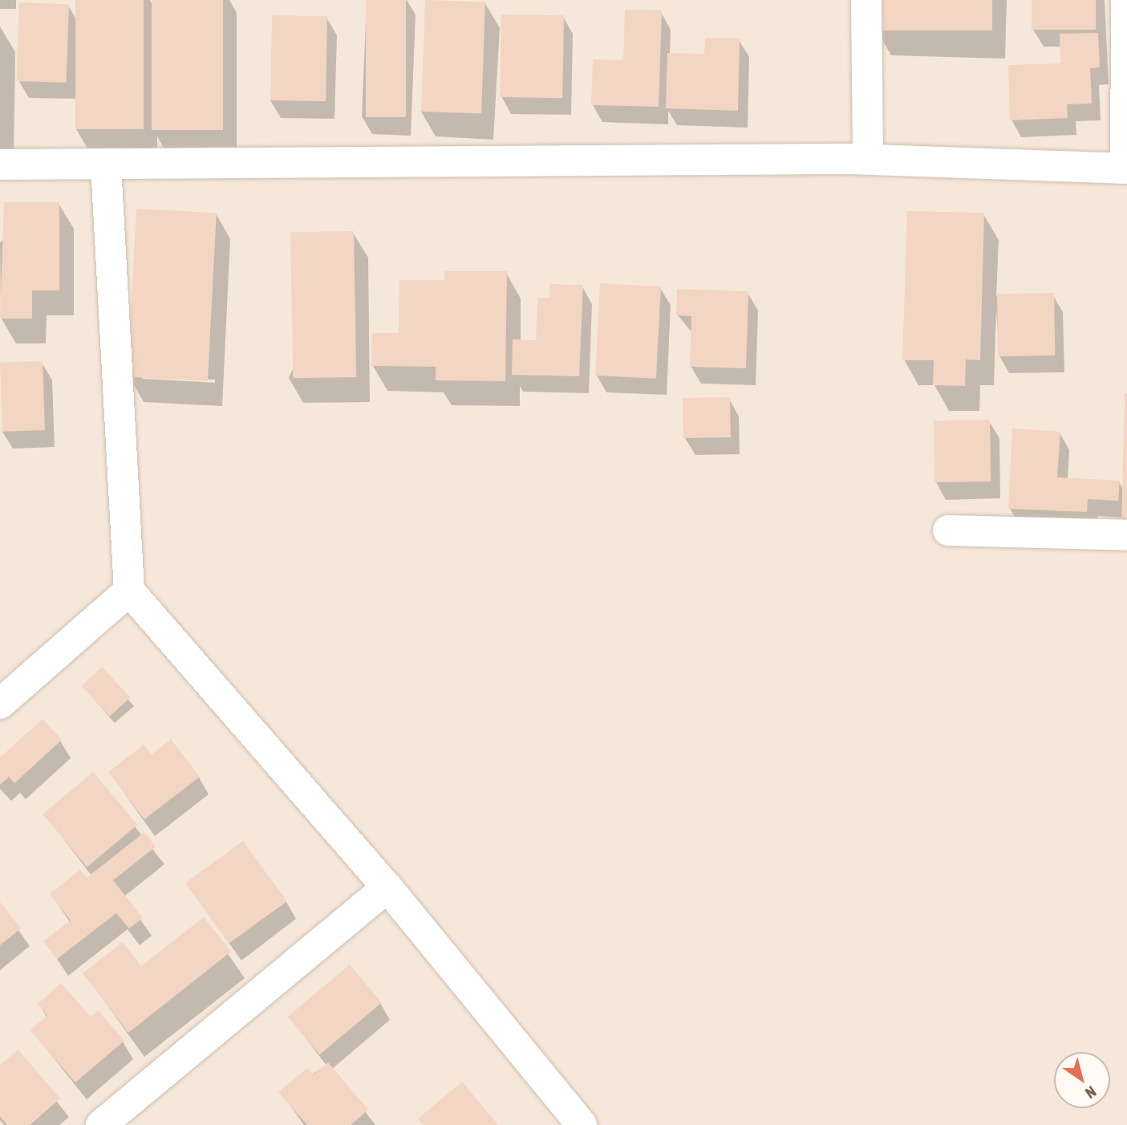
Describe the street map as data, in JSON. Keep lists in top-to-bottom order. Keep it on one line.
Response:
{"north":"bottom right"}
